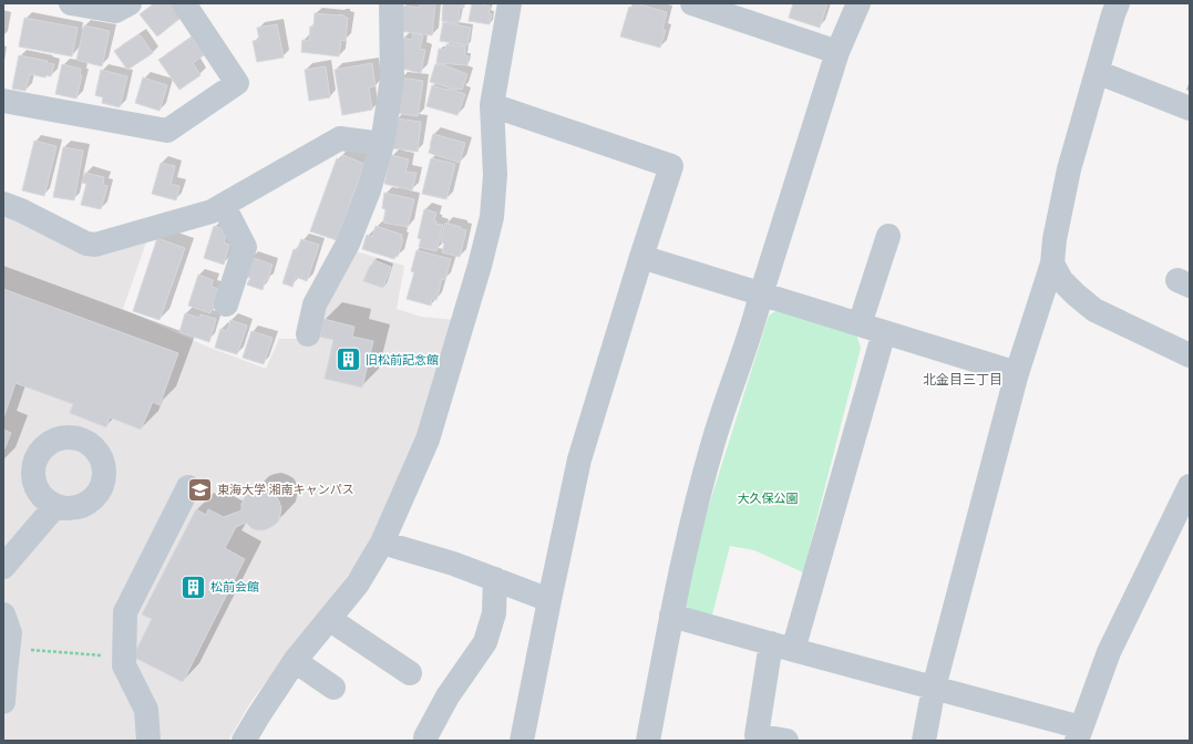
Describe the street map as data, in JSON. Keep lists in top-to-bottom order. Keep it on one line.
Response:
{"districts":["北金目三丁目"],"parks":["大久保公園"],"places":{"building":["旧松前記念館","松前会館"],"school or university":["東海大学 湘南キャンパス"]}}
